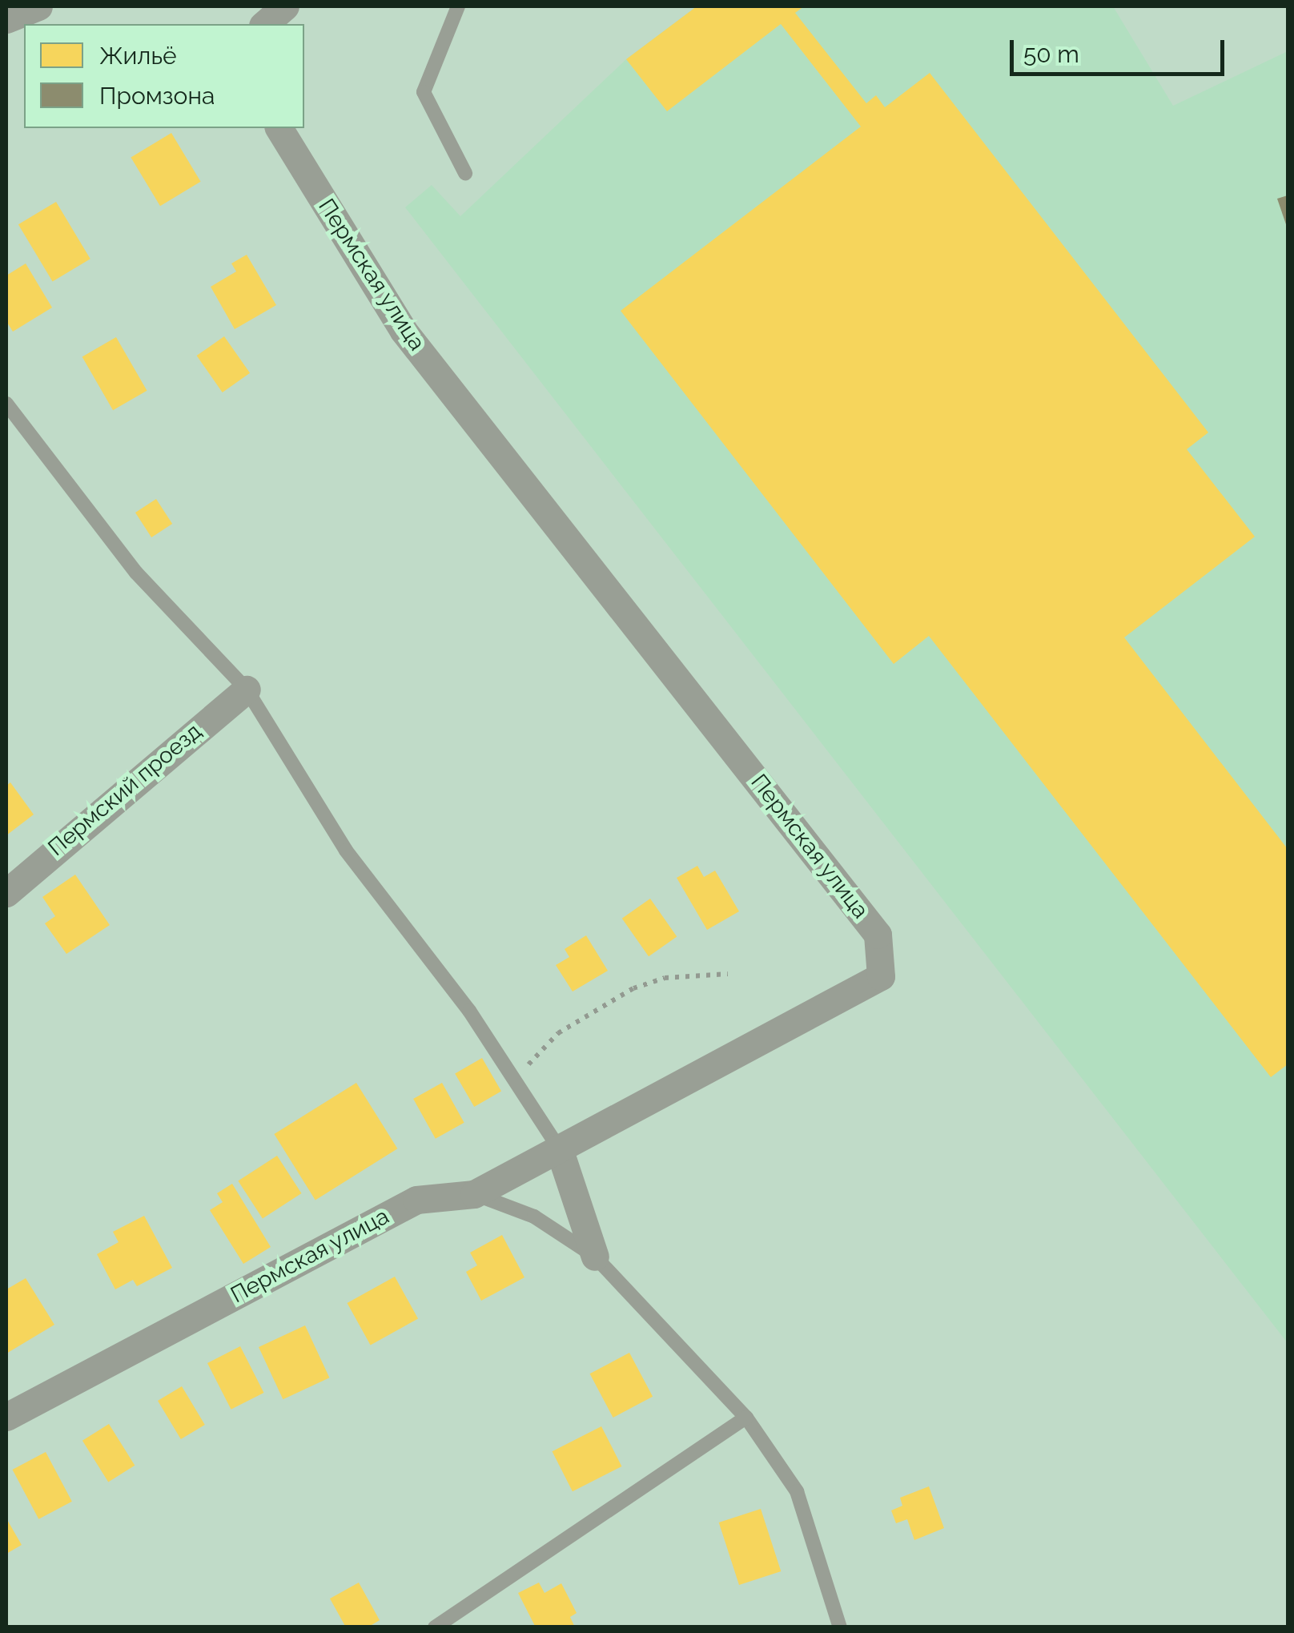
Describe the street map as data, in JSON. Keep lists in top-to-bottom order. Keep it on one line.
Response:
{"streets":{"street":["Пермская улица","Пермский проезд"]},"legend":["Жильё","Промзона"],"scale_bar":"50 m"}
